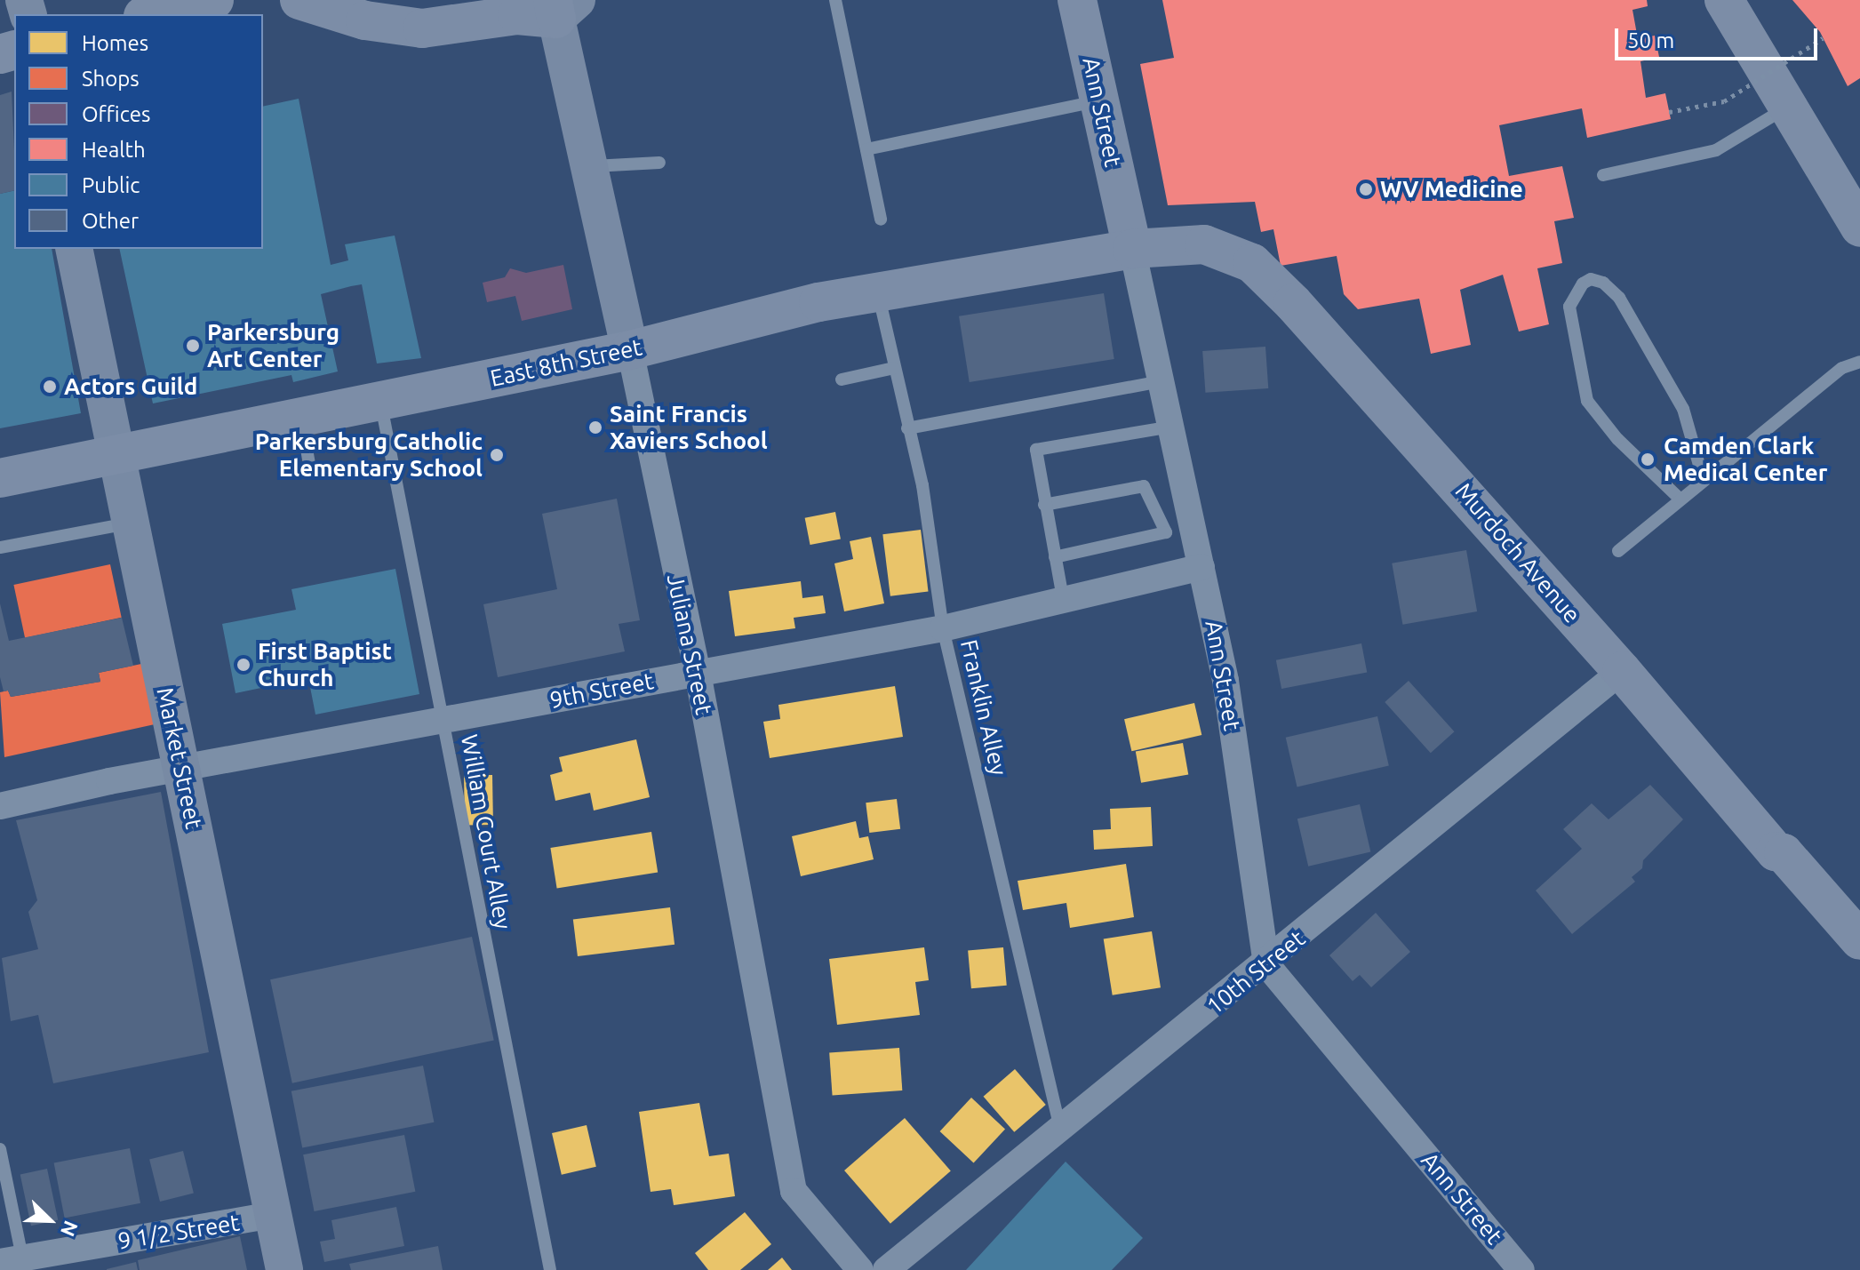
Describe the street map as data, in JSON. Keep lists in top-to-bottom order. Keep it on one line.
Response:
{"streets":{"main road":["Ann Street","East 8th Street","Murdoch Avenue"],"street":["Juliana Street","9th Street","Market Street","10th Street","9 1/2 Street"],"lane":["Franklin Alley","William Court Alley"]},"crossings":[["Ann Street","East 8th Street"],["Ann Street","Murdoch Avenue"],["Ann Street","9th Street"],["Ann Street","10th Street"],["East 8th Street","Murdoch Avenue"],["East 8th Street","Juliana Street"],["East 8th Street","Franklin Alley"],["East 8th Street","Market Street"],["East 8th Street","William Court Alley"],["Murdoch Avenue","10th Street"],["Juliana Street","9th Street"],["9th Street","Franklin Alley"],["9th Street","Market Street"],["9th Street","William Court Alley"],["Franklin Alley","10th Street"],["Market Street","9 1/2 Street"]],"places":["WV Medicine","Parkersburg Art Center","Actors Guild","Saint Francis Xaviers School","Parkersburg Catholic Elementary School","Camden Clark Medical Center","First Baptist Church"],"legend":["Homes","Shops","Offices","Health","Public","Other"],"scale_bar":"50 m","north":"bottom right"}
